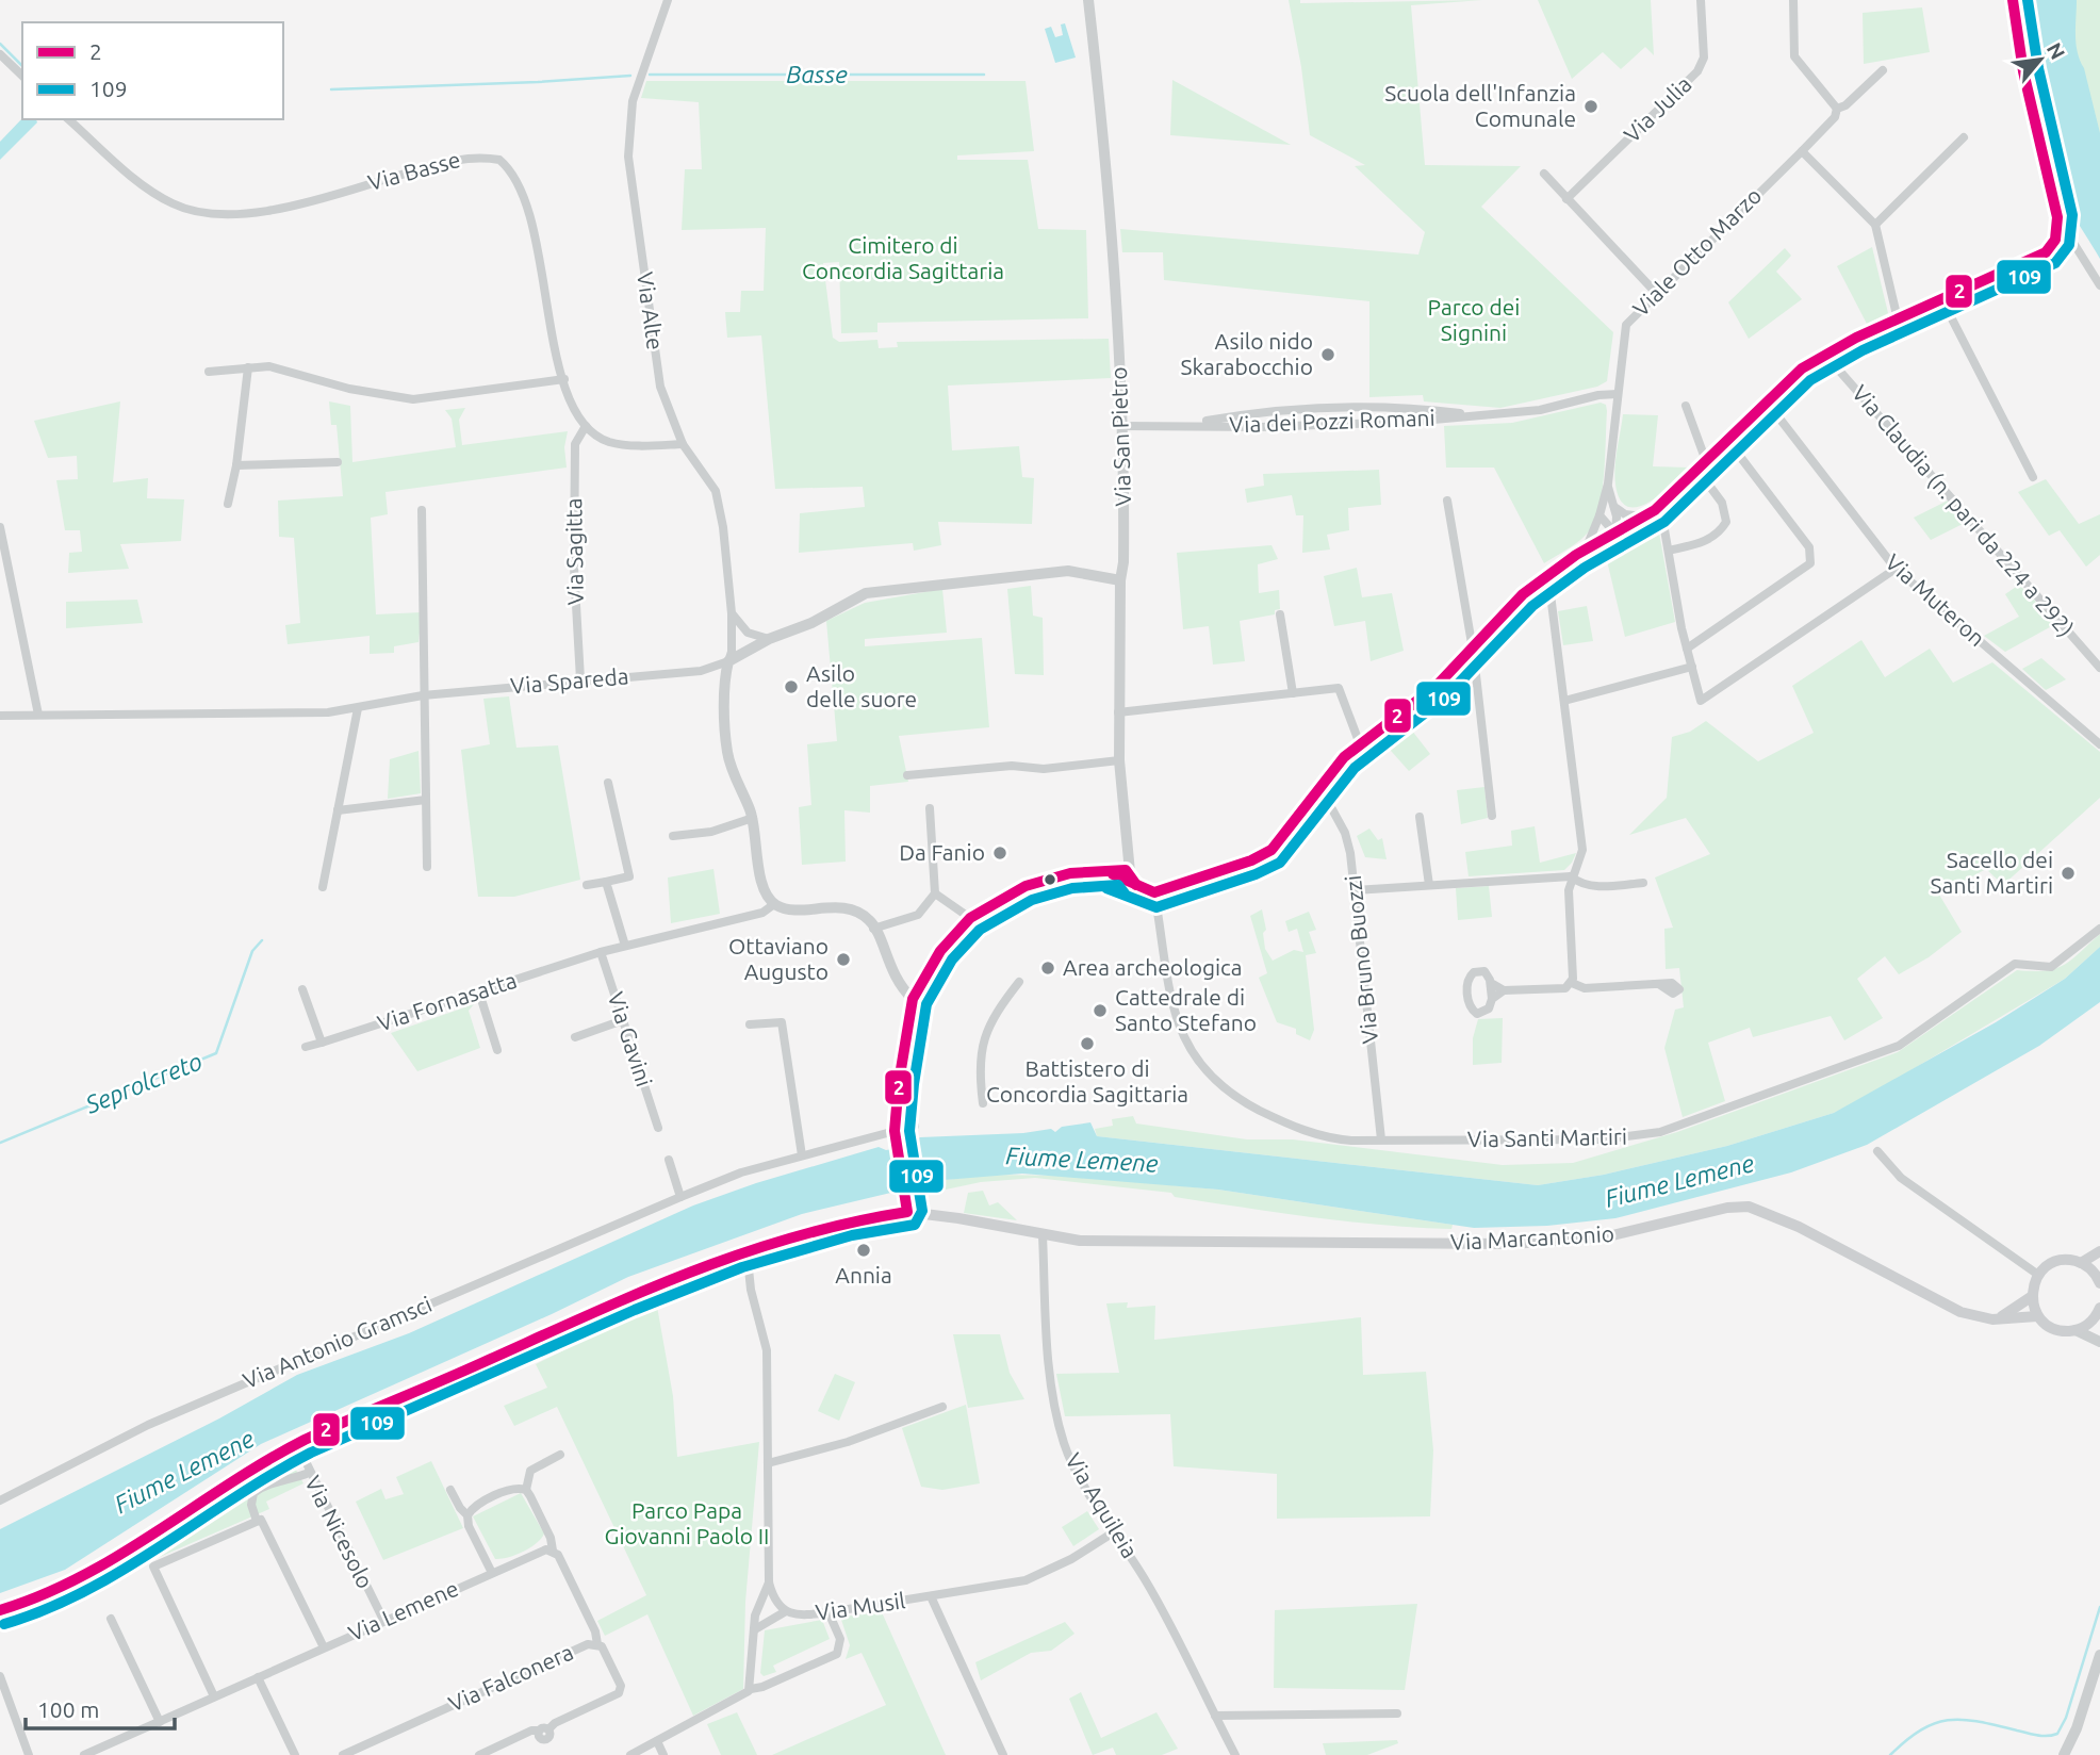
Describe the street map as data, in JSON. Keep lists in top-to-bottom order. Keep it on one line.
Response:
{"streets":{"main road":["Via Marcantonio"],"street":["Via Julia","Via Basse","Viale Otto Marzo","Via Alte","Via dei Pozzi Romani","Via San Pietro","Via Claudia (n. pari da 224 a 292)","Via Sagitta","Via Muteron","Via Spareda","Via Bruno Buozzi","Via Fornasatta","Via Gavini","Via Santi Martiri","Via Antonio Gramsci","Via Aquileia","Via Nicesolo","Via Musil","Via Lemene","Via Falconera"]},"crossings":[["Via Basse","Via Sagitta"],["Viale Otto Marzo","Via dei Pozzi Romani"],["Via Alte","Via Spareda"],["Via dei Pozzi Romani","Via San Pietro"],["Via San Pietro","Via Spareda"],["Via Sagitta","Via Spareda"],["Via Bruno Buozzi","Via Santi Martiri"],["Via Fornasatta","Via Gavini"],["Via Marcantonio","Via Aquileia"],["Via Marcantonio","Via Nicesolo"],["Via Aquileia","Via Musil"],["Via Nicesolo","Via Lemene"]],"water":["Basse","Seprolcreto","Fiume Lemene"],"parks":["Cimitero di Concordia Sagittaria","Parco dei Signini","Parco Papa Giovanni Paolo II"],"places":["Scuola dell'Infanzia Comunale","Asilo nido Skarabocchio","Asilo delle suore","Da Fanio","Sacello dei Santi Martiri","Ottaviano Augusto","Area archeologica","Cattedrale di Santo Stefano","Battistero di Concordia Sagittaria","Annia"],"lines":["transit line 2","transit line 109"],"legend":["2","109"],"scale_bar":"100 m","north":"top right"}
